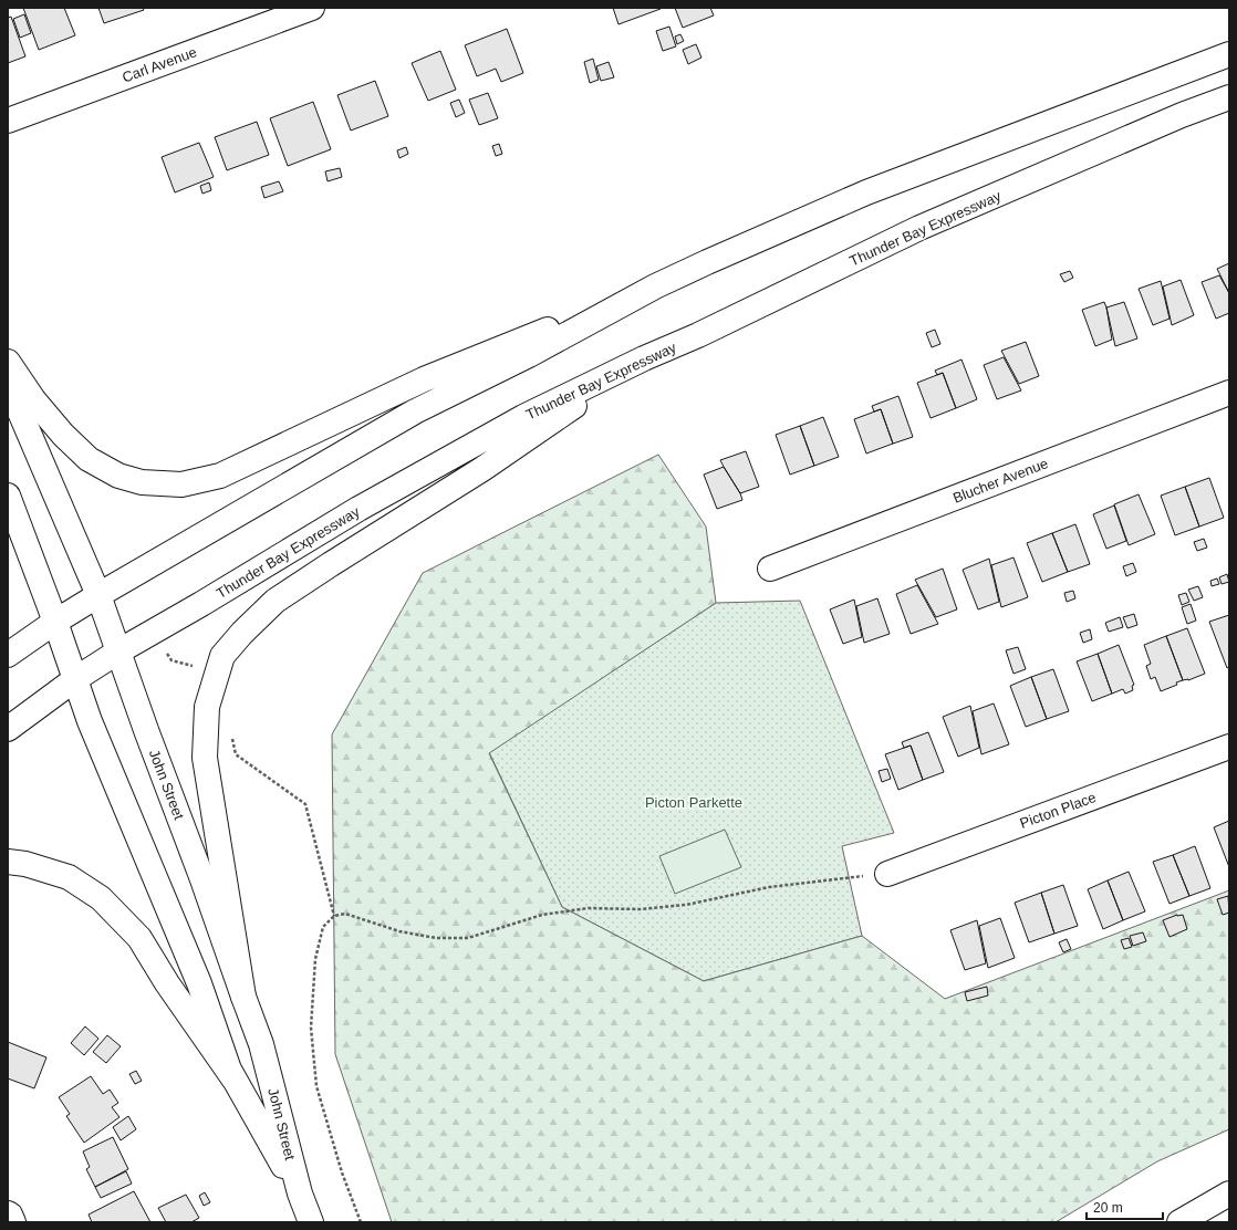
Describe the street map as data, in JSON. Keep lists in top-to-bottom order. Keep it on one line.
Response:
{"streets":{"main road":["Carl Avenue","Thunder Bay Expressway","Blucher Avenue","John Street","Picton Place"]},"crossings":[["Thunder Bay Expressway","John Street"]],"parks":["Picton Parkette"],"scale_bar":"20 m"}
